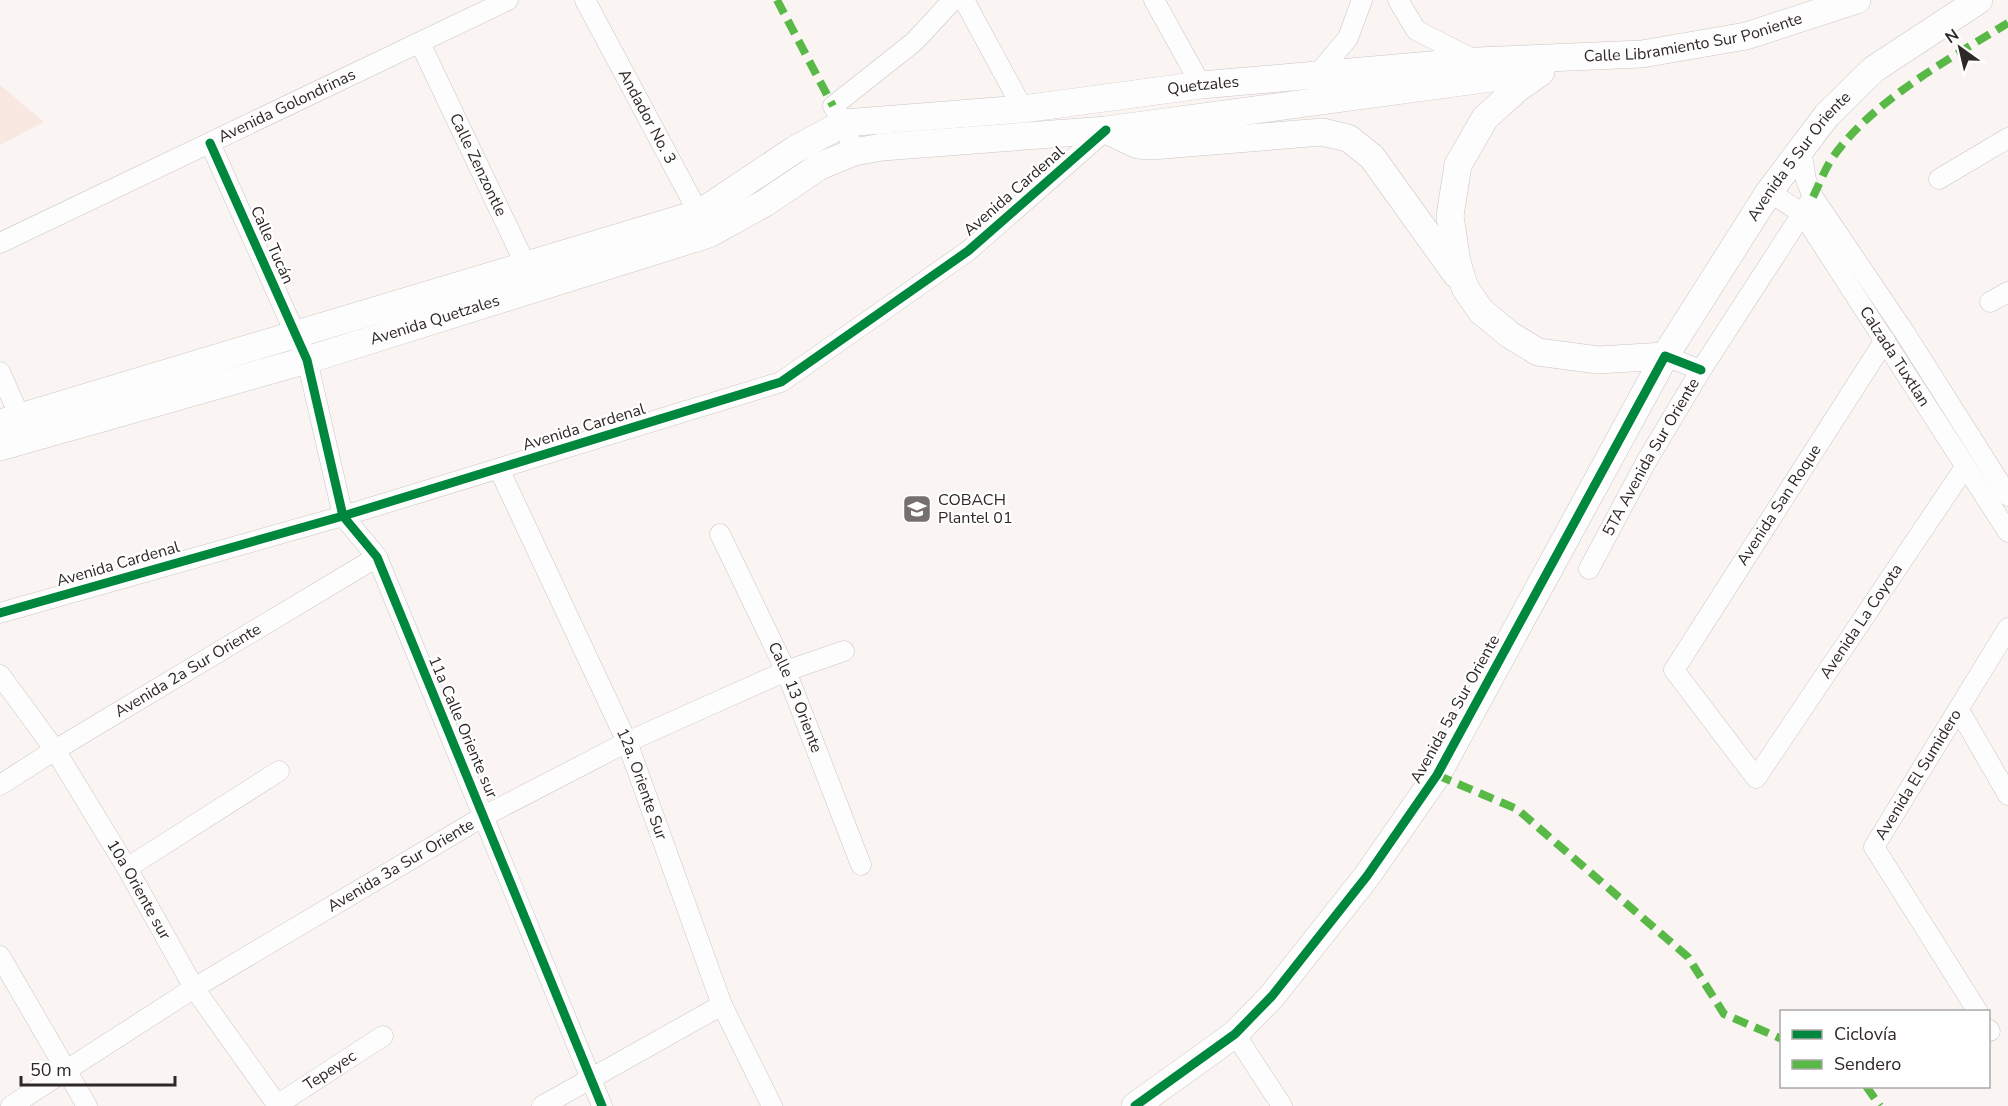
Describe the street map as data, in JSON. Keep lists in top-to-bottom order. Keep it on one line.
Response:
{"streets":{"main road":["Calle Libramiento Sur Poniente","Quetzales","Avenida 5 Sur Oriente","Avenida Quetzales","Avenida 5a Sur Oriente"],"street":["Avenida Golondrinas","Andador No. 3","Calle Zenzontle","Avenida Cardenal","Calle Tucán","Calzada Tuxtlan","5TA Avenida Sur Oriente","Avenida San Roque","Avenida La Coyota","Avenida 2a Sur Oriente","Calle 13 Oriente","11a Calle Oriente sur","Avenida El Sumidero","12a. Oriente Sur","Avenida 3a Sur Oriente","10a Oriente sur","Tepeyec"]},"crossings":[["Calle Libramiento Sur Poniente","Quetzales"],["Quetzales","Avenida Cardenal"],["Quetzales","Avenida Quetzales"],["Avenida Golondrinas","Calle Zenzontle"],["Avenida Golondrinas","Calle Tucán"],["Andador No. 3","Avenida Quetzales"],["Avenida 5 Sur Oriente","Calzada Tuxtlan"],["Avenida 5 Sur Oriente","Avenida 5a Sur Oriente"],["Calle Zenzontle","Avenida Quetzales"],["Avenida Cardenal","11a Calle Oriente sur"],["Avenida Cardenal","12a. Oriente Sur"],["Calle Tucán","Avenida Quetzales"],["Calle Tucán","11a Calle Oriente sur"],["Avenida Quetzales","11a Calle Oriente sur"],["Calzada Tuxtlan","5TA Avenida Sur Oriente"],["Calzada Tuxtlan","Avenida San Roque"],["Calzada Tuxtlan","Avenida La Coyota"],["Avenida San Roque","Avenida La Coyota"],["Avenida 2a Sur Oriente","11a Calle Oriente sur"],["Avenida 2a Sur Oriente","10a Oriente sur"],["Calle 13 Oriente","Avenida 3a Sur Oriente"],["11a Calle Oriente sur","Avenida 3a Sur Oriente"],["12a. Oriente Sur","Avenida 3a Sur Oriente"],["Avenida 3a Sur Oriente","10a Oriente sur"],["10a Oriente sur","Tepeyec"]],"places":{"school or university":["COBACH Plantel 01"]},"legend":["Ciclovía","Sendero"],"scale_bar":"50 m","north":"top left"}
